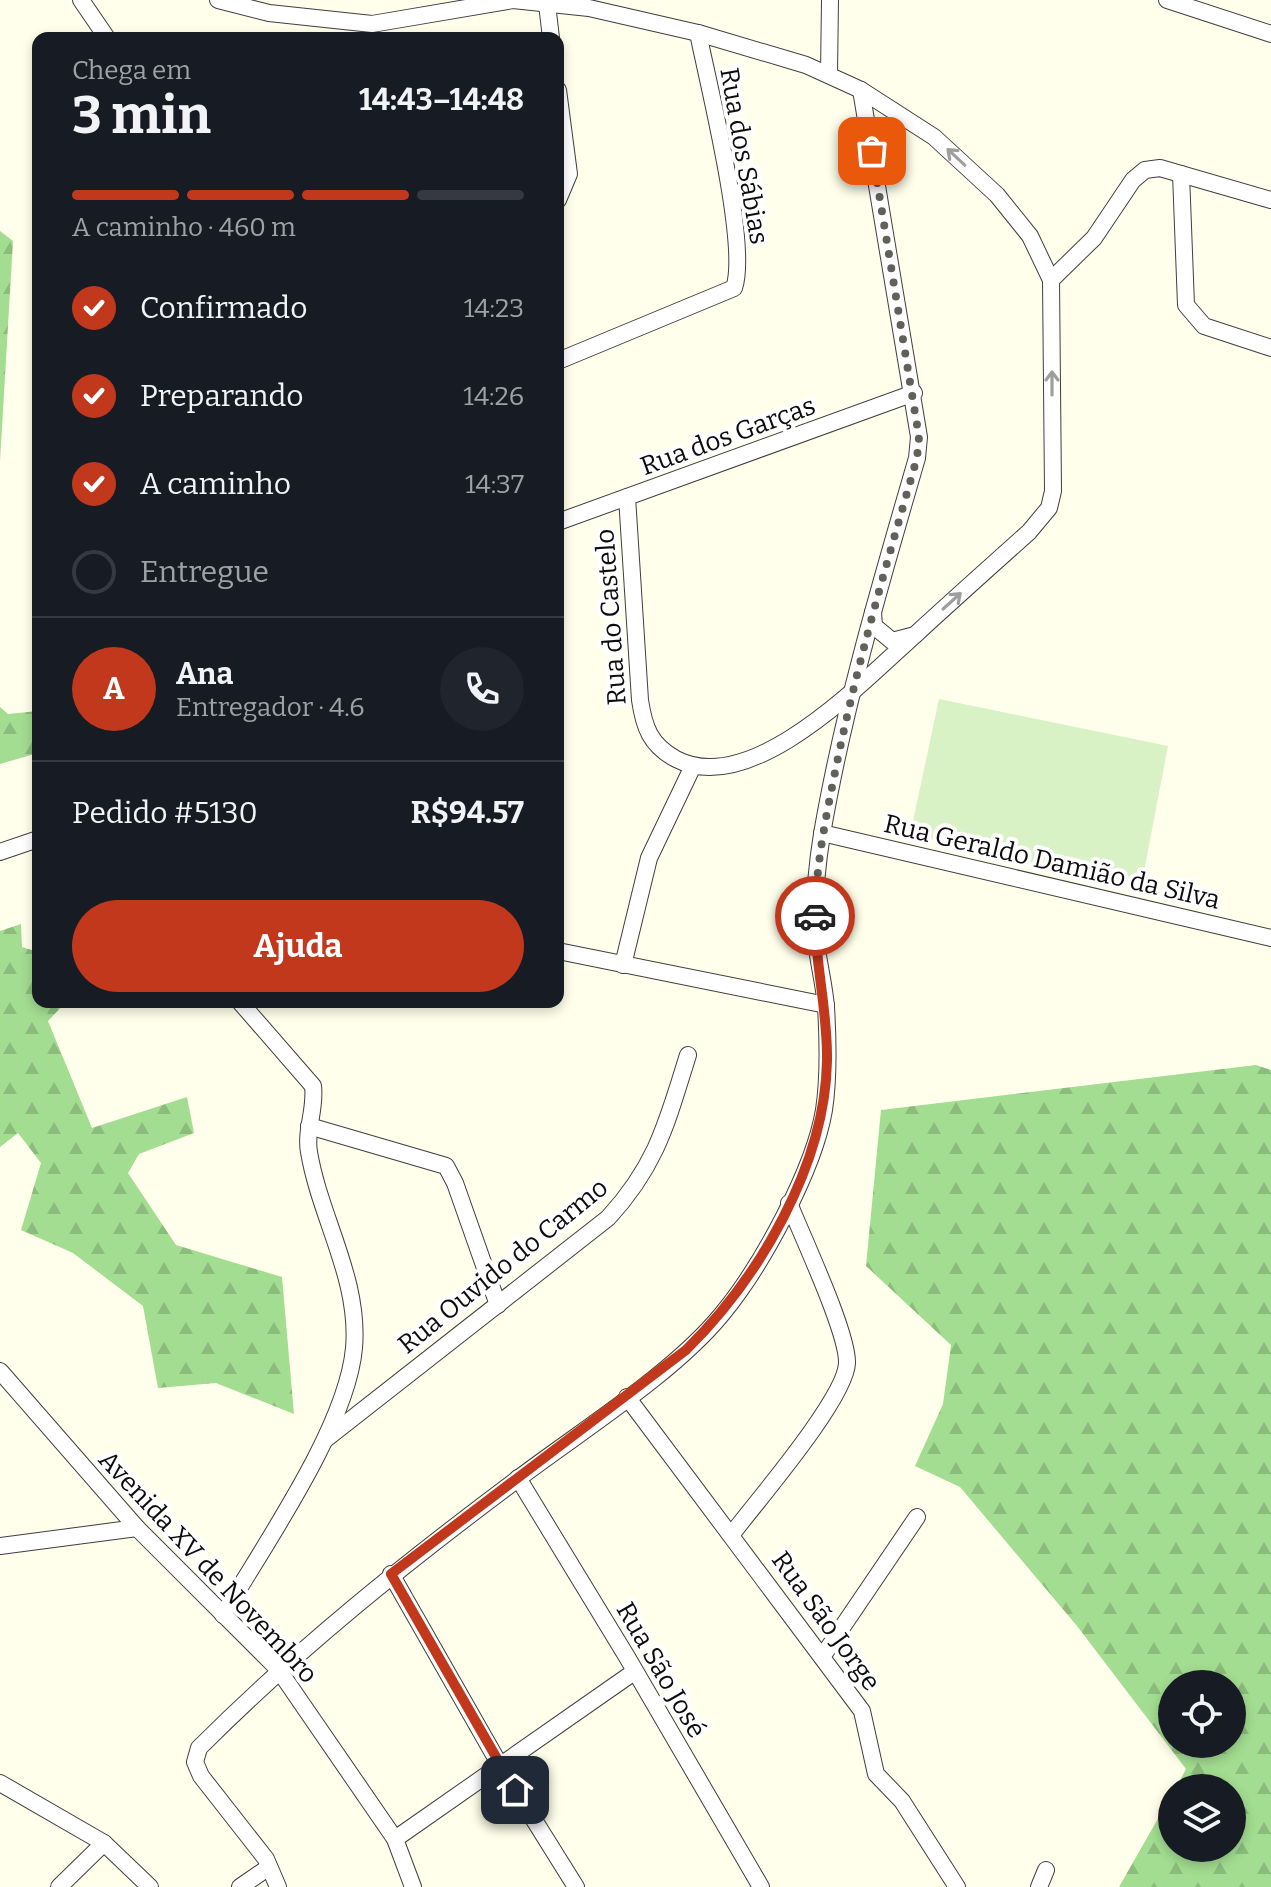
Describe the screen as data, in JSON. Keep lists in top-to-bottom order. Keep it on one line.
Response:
{"streets":{"street":["Rua dos Sábias","Rua dos Garças","Rua do Castelo","Rua Geraldo Damião da Silva","Rua Ouvido do Carmo","Avenida XV de Novembro","Rua São Jorge","Rua São José"]},"crossings":[["Rua dos Garças","Rua do Castelo"]],"page":{"heading":["3 min","Chega em","14:43–14:48"],"panel":["Ana","Entregador · 4.6","Pedido #5130","R$94.57"],"bar":"A caminho · 460 m","list":[["Confirmado","14:23"],["Preparando","14:26"],["A caminho","14:37"],"Entregue"],"round":"A","buttons":"Ajuda"}}
